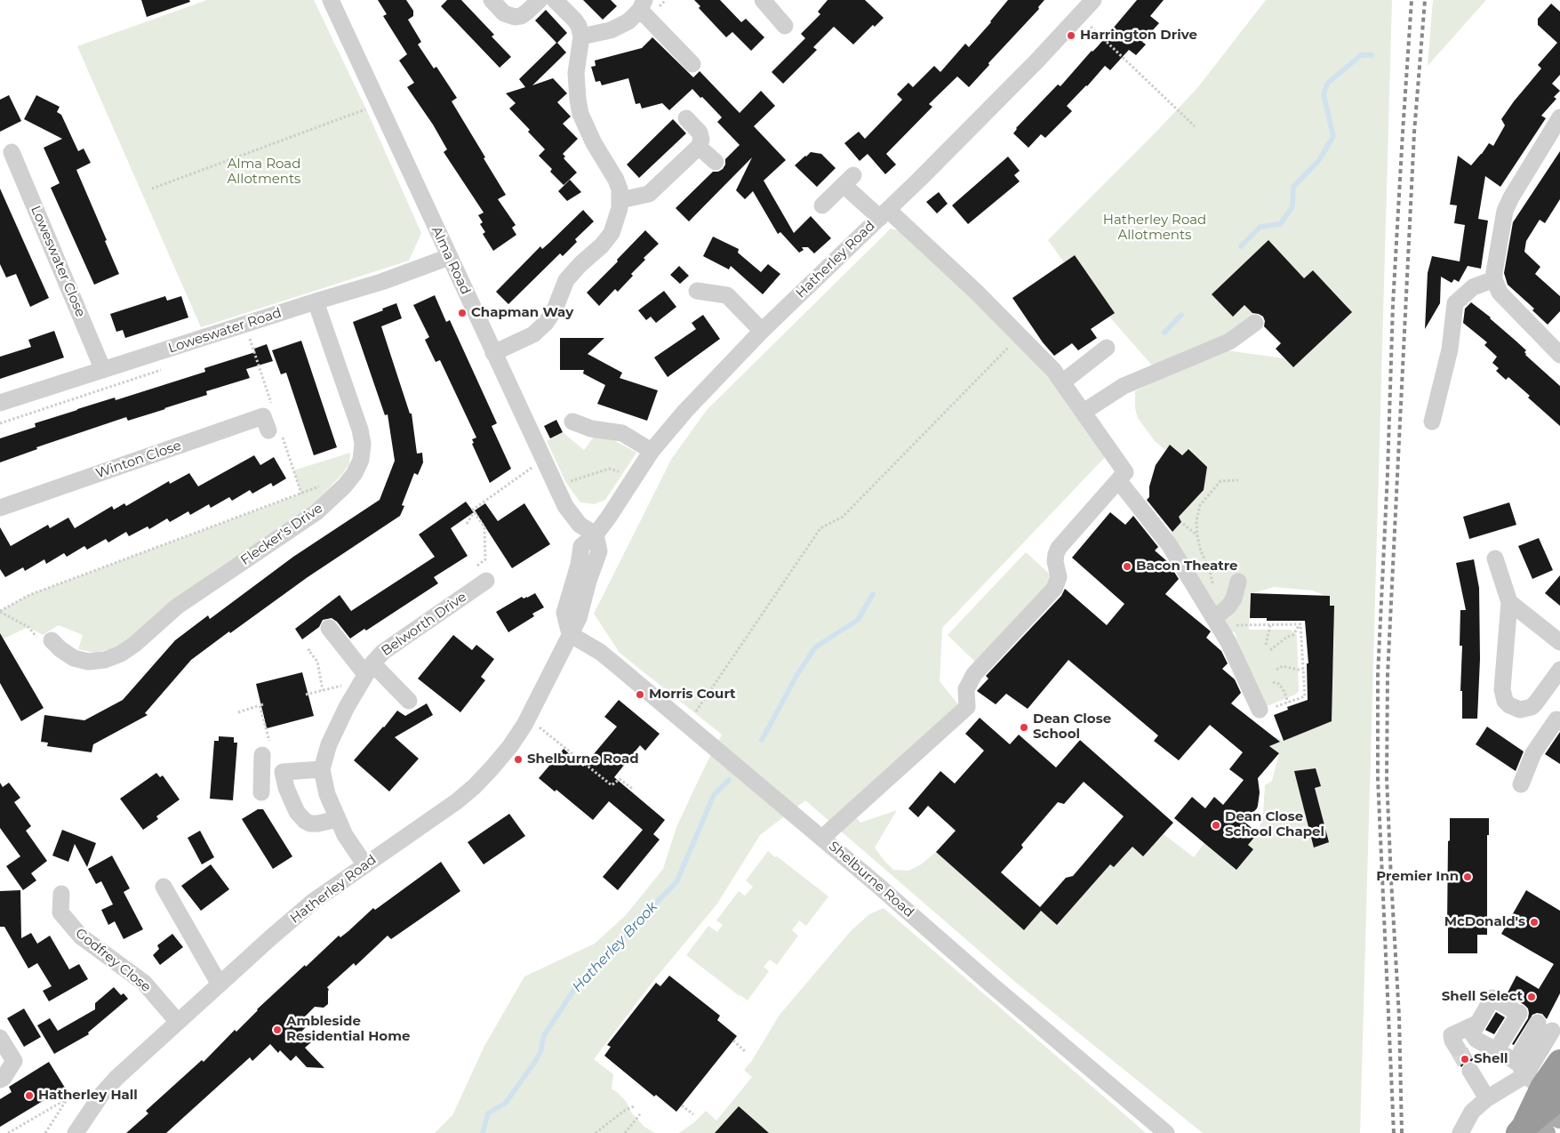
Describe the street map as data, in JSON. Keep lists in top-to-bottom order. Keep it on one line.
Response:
{"streets":{"street":["Hatherley Road","Alma Road","Loweswater Close","Loweswater Road","Winton Close","Flecker's Drive","Belworth Drive","Shelburne Road","Godfrey Close"]},"crossings":[["Hatherley Road","Alma Road"],["Hatherley Road","Belworth Drive"],["Hatherley Road","Shelburne Road"],["Hatherley Road","Godfrey Close"],["Alma Road","Loweswater Road"],["Loweswater Close","Loweswater Road"],["Loweswater Road","Flecker's Drive"]],"water":["Hatherley Brook"],"parks":["Alma Road Allotments","Hatherley Road Allotments"],"places":["Harrington Drive","Chapman Way","Bacon Theatre","Morris Court","Dean Close School","Shelburne Road","Dean Close School Chapel","Premier Inn","McDonald's","Shell Select","Ambleside Residential Home","Shell","Hatherley Hall"]}
